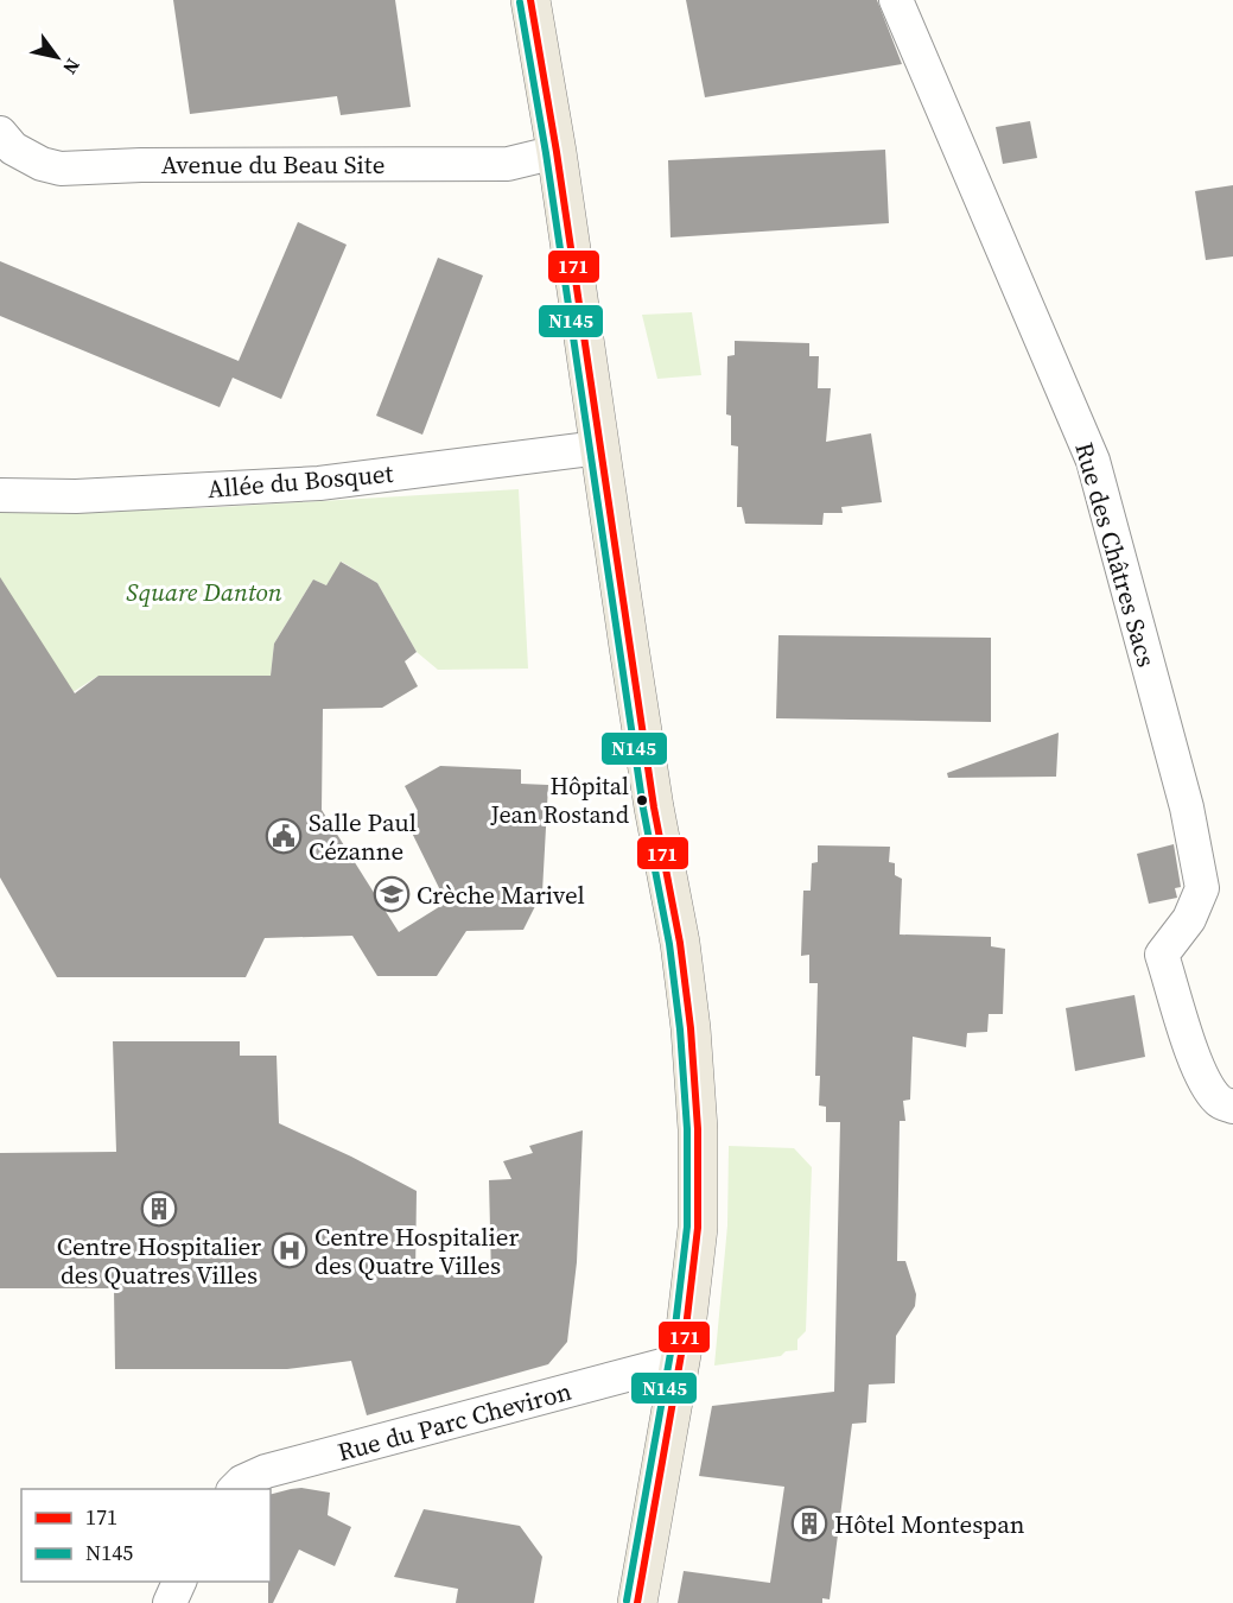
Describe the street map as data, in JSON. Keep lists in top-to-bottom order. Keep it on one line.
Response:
{"streets":{"street":["Avenue du Beau Site","Allée du Bosquet","Rue des Châtres Sacs","Rue du Parc Cheviron"]},"parks":["Square Danton"],"places":{"other":["Hôpital Jean Rostand"],"public building":["Salle Paul Cézanne"],"school or university":["Crèche Marivel"],"building":["Centre Hospitalier des Quatres Villes","Hôtel Montespan"],"hospital":["Centre Hospitalier des Quatre Villes"]},"lines":["transit line 171","transit line N145"],"legend":["171","N145"],"north":"bottom right"}
